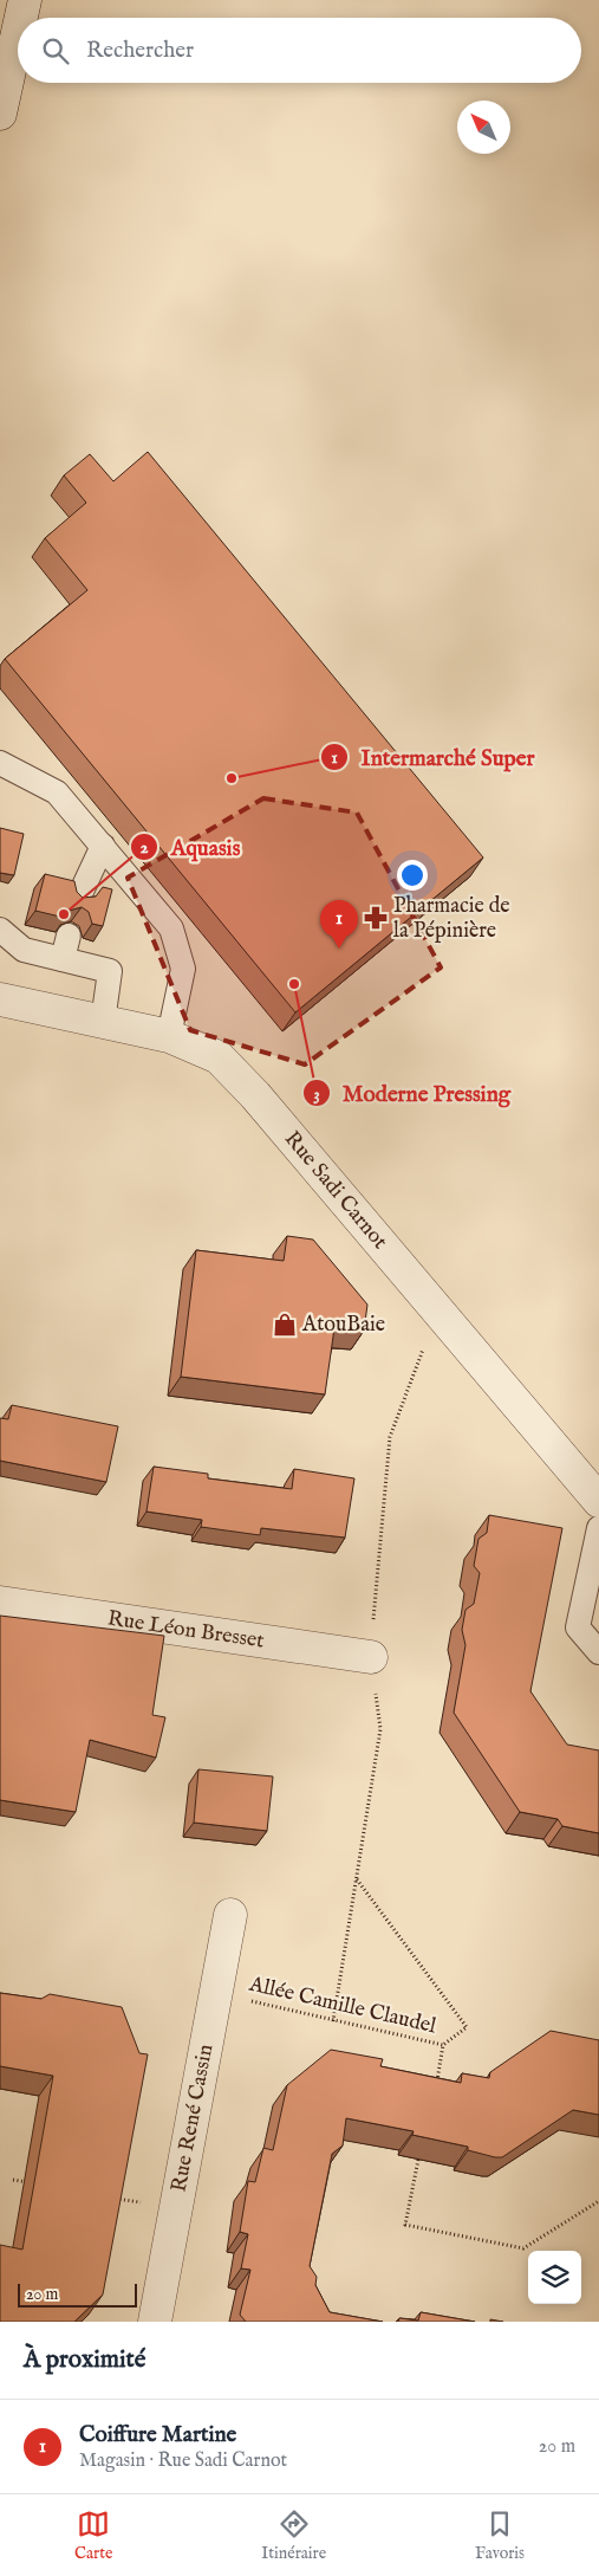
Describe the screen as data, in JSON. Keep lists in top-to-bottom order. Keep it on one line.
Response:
{"streets":{"street":["Rue Sadi Carnot","Rue Léon Bresset","Rue René Cassin"],"path":["Allée Camille Claudel"]},"crossings":[["Allée Camille Claudel","Rue René Cassin"]],"places":{"other":["Intermarché Super","Aquasis","Moderne Pressing"],"pharmacy":["Pharmacie de la Pépinière"],"shop":["AtouBaie"]},"scale_bar":"20 m","north":"top left","page":{"search":"Rechercher","pins":"1","scale":"20 m","heading":"À proximité","list":[{"mark":"1","name":"Coiffure Martine","note":"Magasin · Rue Sadi Carnot","value":"20 m"}],"nav":["Carte","Itinéraire","Favoris"]}}
